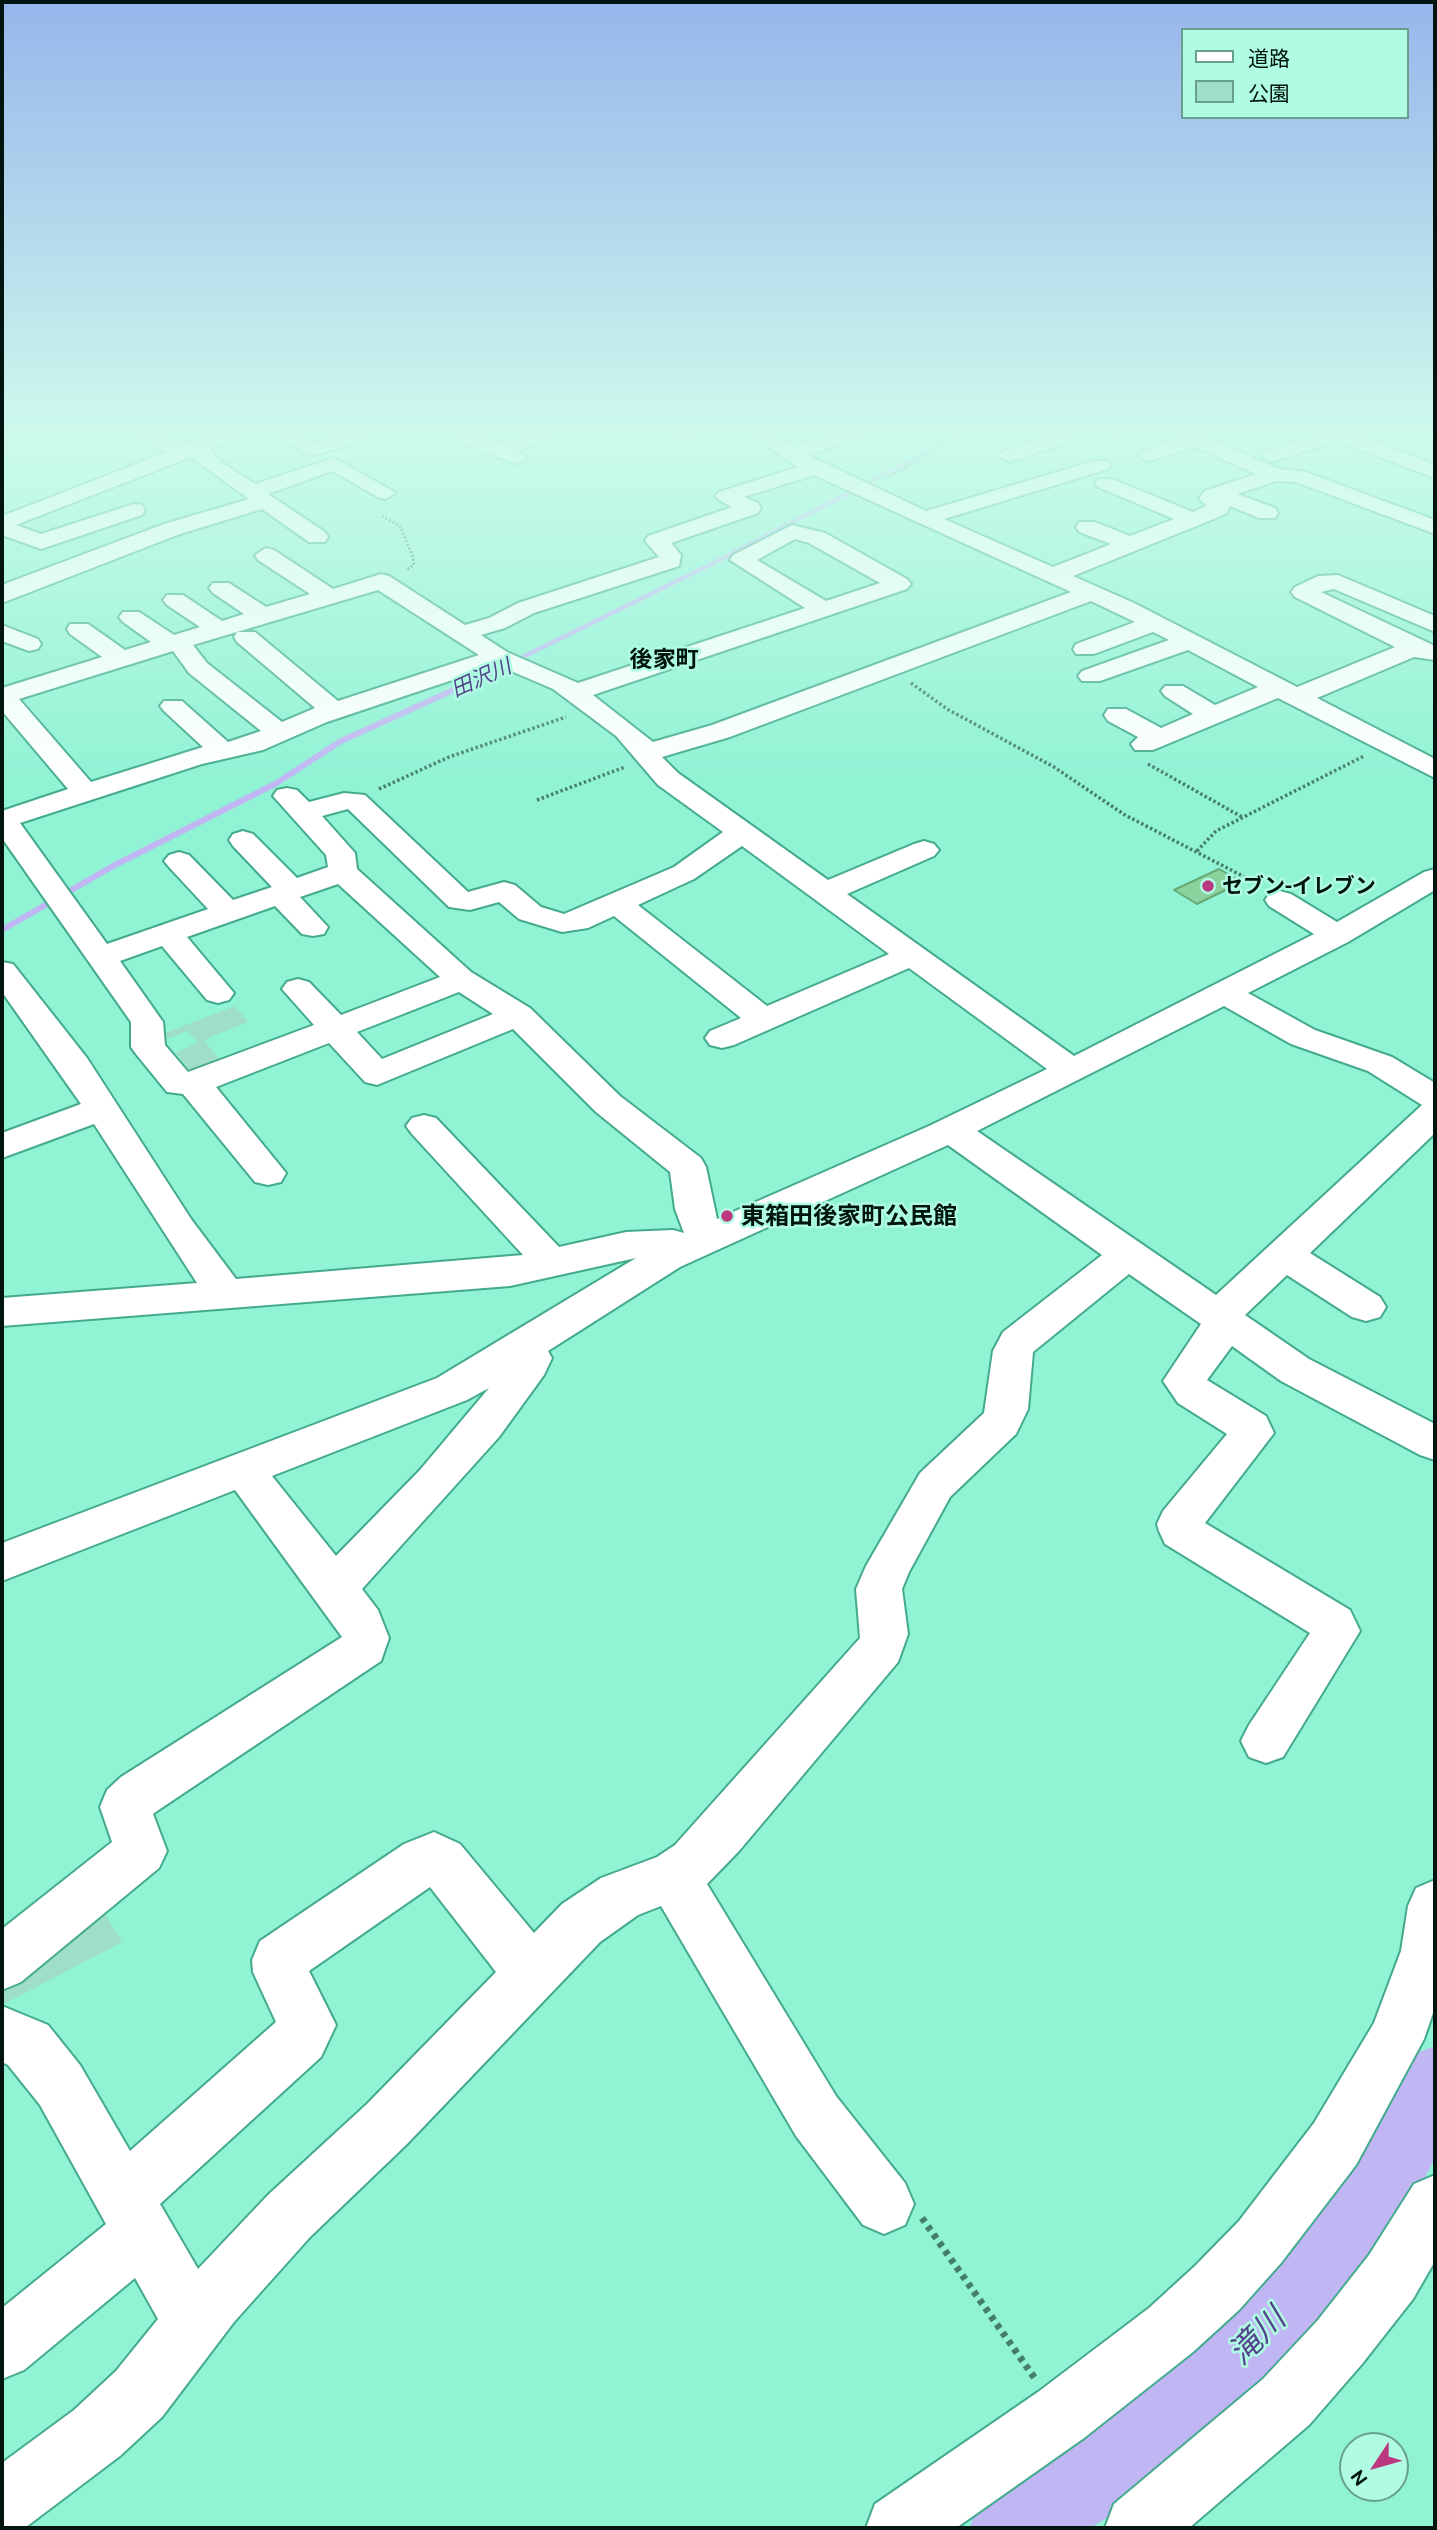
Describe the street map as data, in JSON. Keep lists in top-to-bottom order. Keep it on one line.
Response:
{"districts":["後家町"],"water":["田沢川","滝川"],"places":["セブン-イレブン","東箱田後家町公民館"],"legend":["道路","公園"],"north":"bottom left"}
